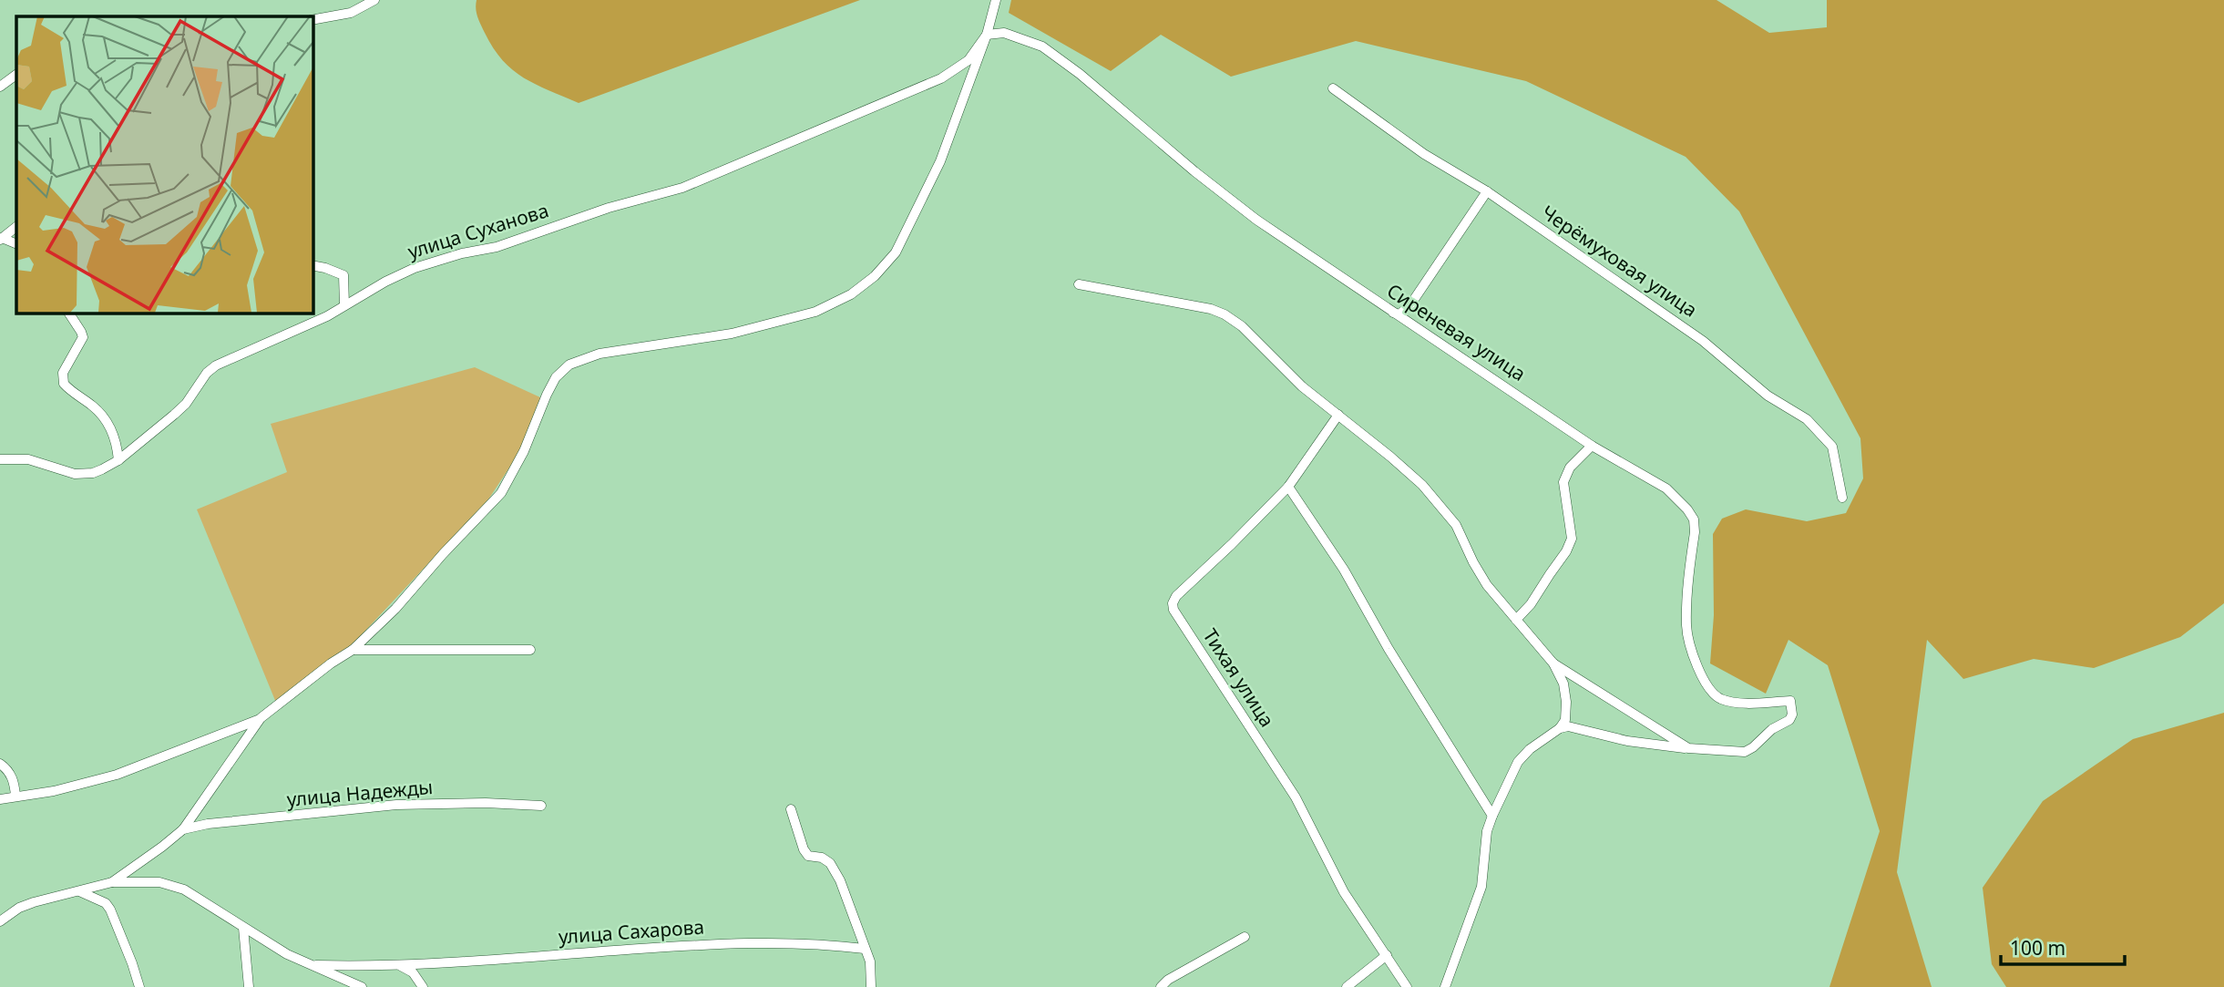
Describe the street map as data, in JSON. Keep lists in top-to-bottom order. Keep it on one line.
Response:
{"streets":{"street":["улица Суханова","Черёмуховая улица","Сиреневая улица","Тихая улица","улица Надежды","улица Сахарова"]},"crossings":[["улица Суханова","Сиреневая улица"]],"scale_bar":"100 m"}
